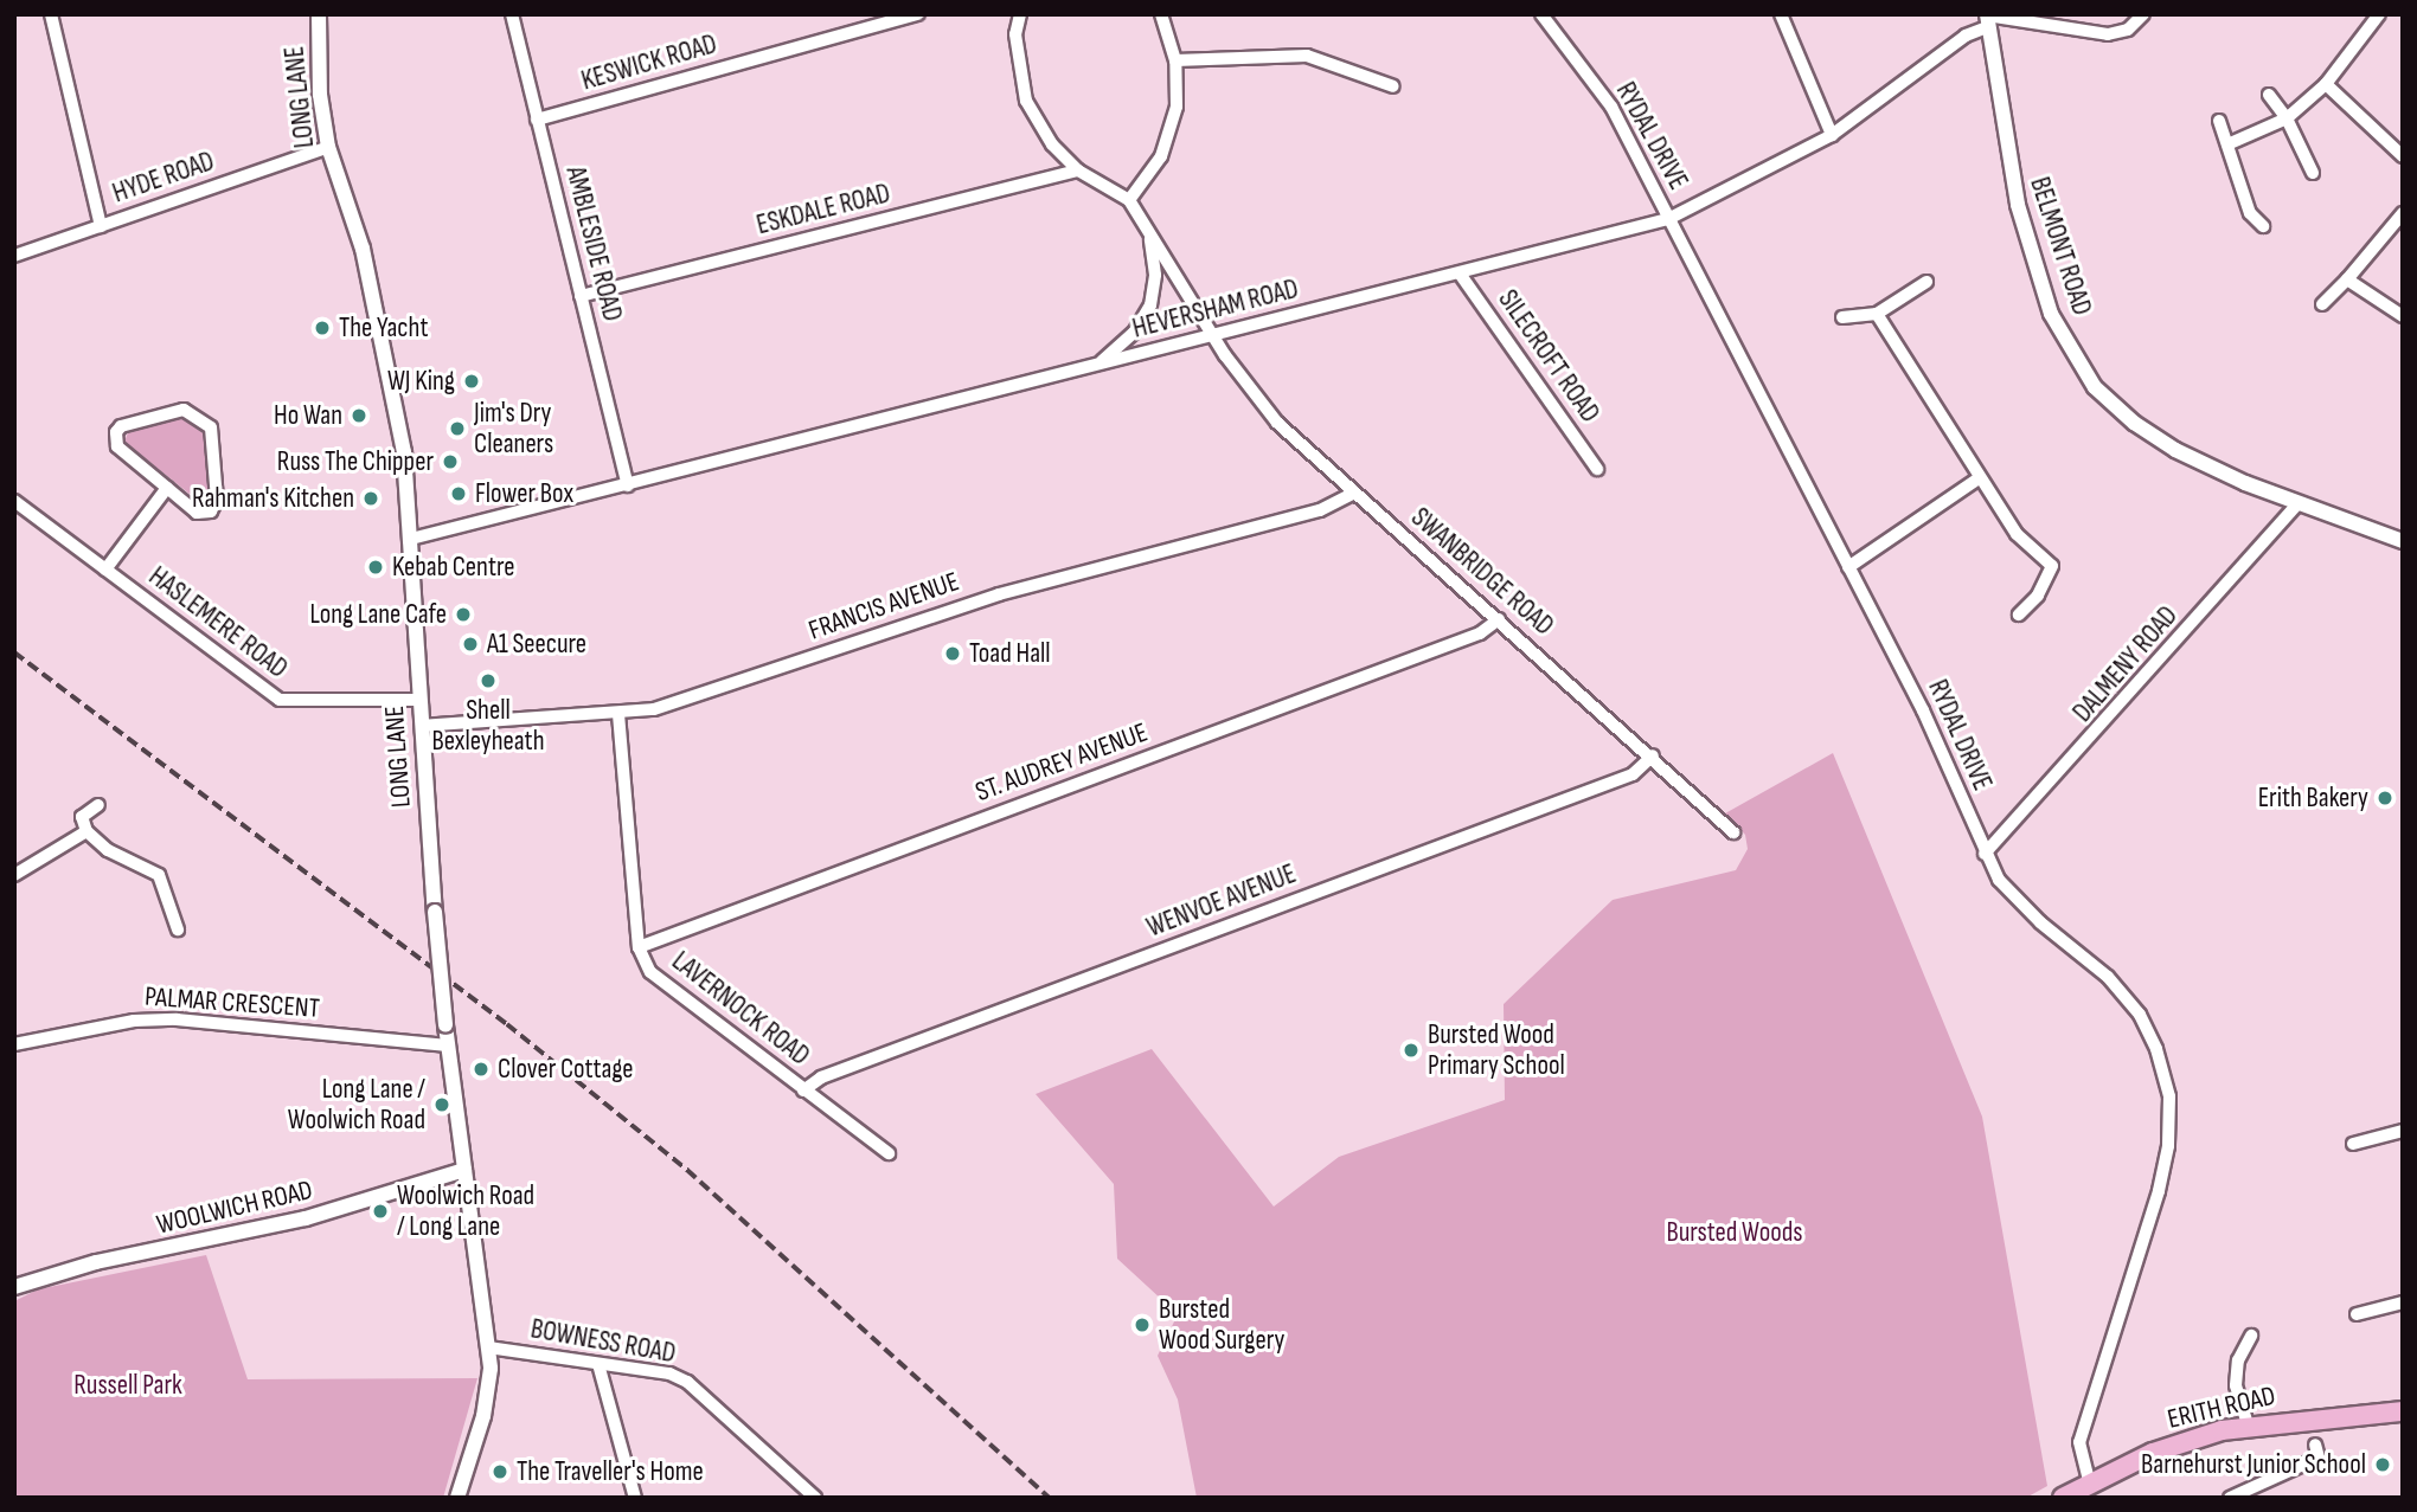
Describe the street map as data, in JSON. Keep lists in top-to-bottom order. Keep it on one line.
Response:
{"streets":{"main road":["ERITH ROAD"],"street":["KESWICK ROAD","LONG LANE","RYDAL DRIVE","HYDE ROAD","ESKDALE ROAD","AMBLESIDE ROAD","BELMONT ROAD","HEVERSHAM ROAD","SILECROFT ROAD","SWANBRIDGE ROAD","FRANCIS AVENUE","HASLEMERE ROAD","DALMENY ROAD","ST. AUDREY AVENUE","WENVOE AVENUE","PALMAR CRESCENT","LAVERNOCK ROAD","WOOLWICH ROAD","BOWNESS ROAD"]},"crossings":[["KESWICK ROAD","AMBLESIDE ROAD"],["LONG LANE","HYDE ROAD"],["LONG LANE","HEVERSHAM ROAD"],["LONG LANE","FRANCIS AVENUE"],["LONG LANE","HASLEMERE ROAD"],["LONG LANE","PALMAR CRESCENT"],["LONG LANE","WOOLWICH ROAD"],["LONG LANE","BOWNESS ROAD"],["RYDAL DRIVE","HEVERSHAM ROAD"],["RYDAL DRIVE","DALMENY ROAD"],["RYDAL DRIVE","ERITH ROAD"],["ESKDALE ROAD","AMBLESIDE ROAD"],["AMBLESIDE ROAD","HEVERSHAM ROAD"],["BELMONT ROAD","HEVERSHAM ROAD"],["BELMONT ROAD","DALMENY ROAD"],["HEVERSHAM ROAD","SILECROFT ROAD"],["HEVERSHAM ROAD","SWANBRIDGE ROAD"],["SWANBRIDGE ROAD","FRANCIS AVENUE"],["SWANBRIDGE ROAD","ST. AUDREY AVENUE"],["SWANBRIDGE ROAD","WENVOE AVENUE"],["FRANCIS AVENUE","LAVERNOCK ROAD"],["ST. AUDREY AVENUE","LAVERNOCK ROAD"],["WENVOE AVENUE","LAVERNOCK ROAD"]],"parks":["Bursted Woods","Russell Park"],"places":["The Yacht","WJ King","Ho Wan","Jim's Dry Cleaners","Russ The Chipper","Flower Box","Rahman's Kitchen","Kebab Centre","Long Lane Cafe","A1 Seecure","Toad Hall","Shell Bexleyheath","Erith Bakery","Bursted Wood Primary School","Clover Cottage","Long Lane / Woolwich Road","Woolwich Road / Long Lane","Bursted Wood Surgery","Barnehurst Junior School","The Traveller's Home"]}
